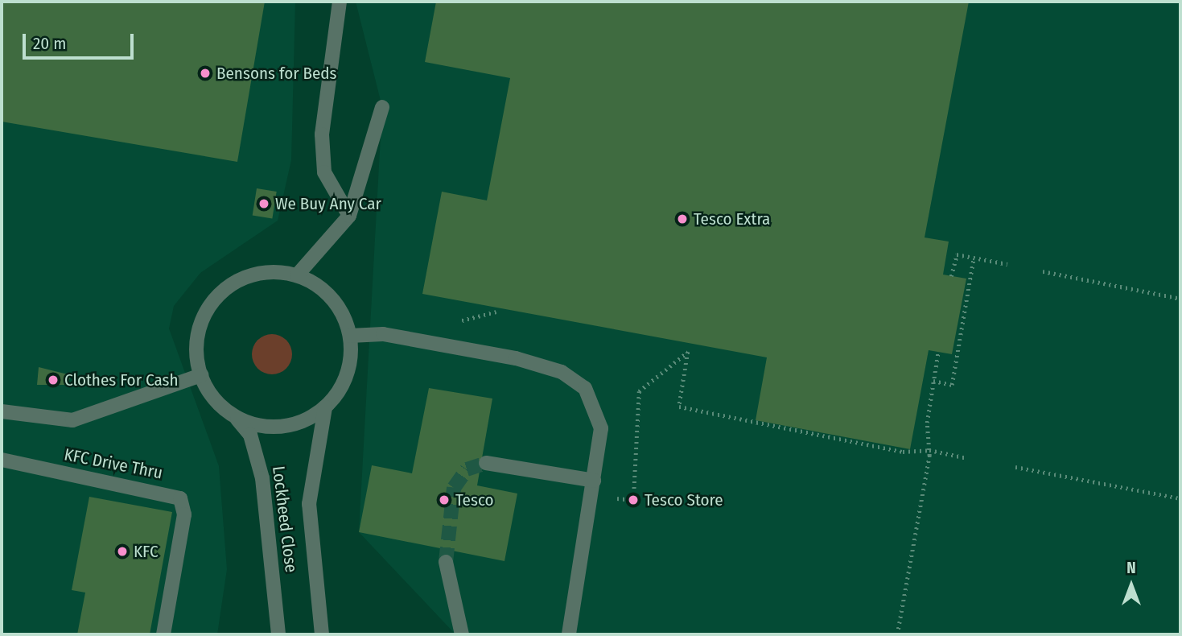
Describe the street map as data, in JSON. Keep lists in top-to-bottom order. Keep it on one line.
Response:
{"streets":{"street":["KFC Drive Thru","Lockheed Close"]},"places":["Bensons for Beds","We Buy Any Car","Tesco Extra","Clothes For Cash","Tesco","Tesco Store","KFC"],"scale_bar":"20 m","north":"top"}
